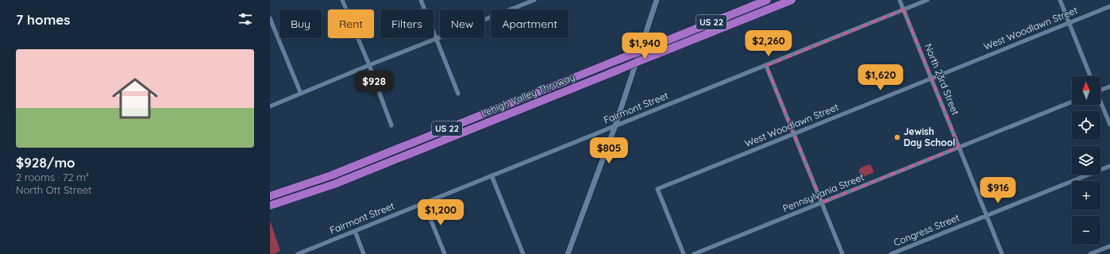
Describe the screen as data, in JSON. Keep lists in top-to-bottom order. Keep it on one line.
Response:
{"streets":{"highway":["US 22","Lehigh Valley Thruway"],"street":["West Woodlawn Street","North 23rd Street","Fairmont Street","Pennsylvania Street","Congress Street"]},"crossings":[["West Woodlawn Street","North 23rd Street"],["North 23rd Street","Fairmont Street"],["North 23rd Street","Pennsylvania Street"],["North 23rd Street","Congress Street"]],"places":["Jewish Day School"],"north":"top","page":{"heading":"7 homes","chip":["Buy","Rent","Filters","New","Apartment"],"price":["$2,260","$1,940","$1,620","$928","$805","$916","$1,200"],"list":[{"name":"$928/mo","note":"2 rooms · 72 m² · North Ott Street"}],"map_buttons":["+","−"]}}
